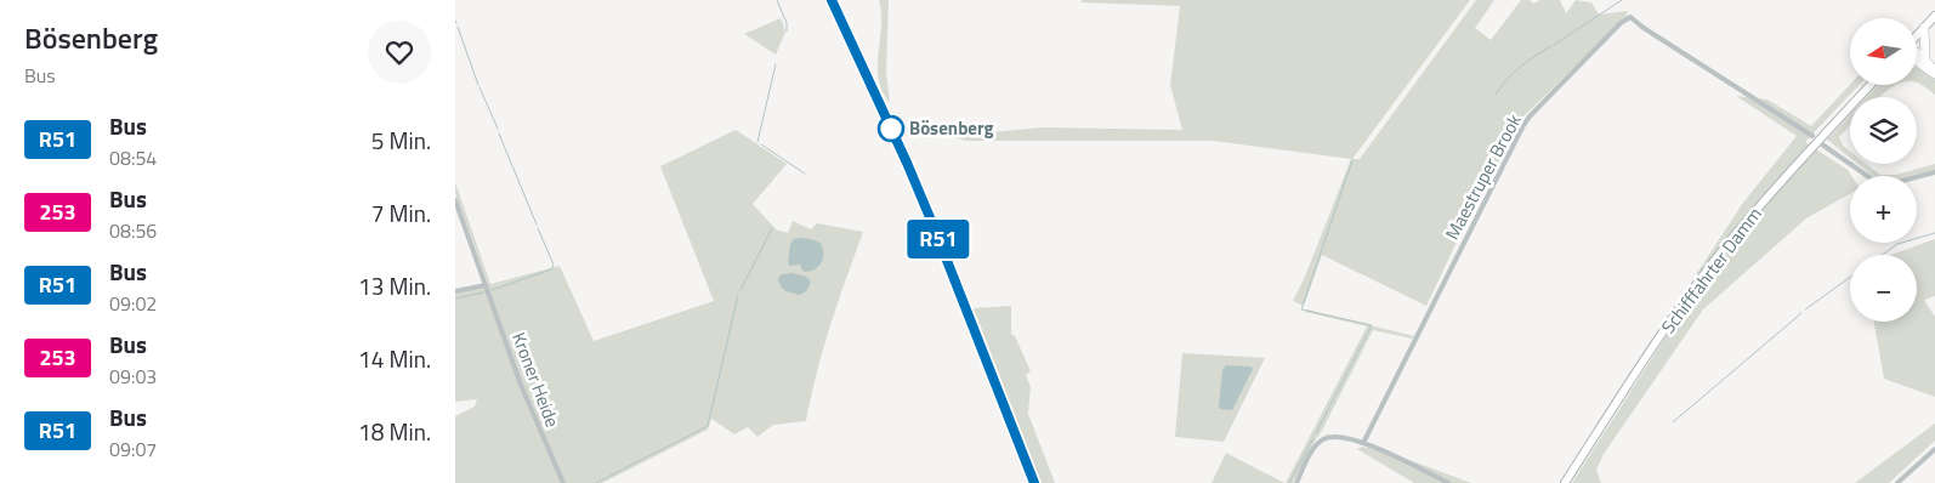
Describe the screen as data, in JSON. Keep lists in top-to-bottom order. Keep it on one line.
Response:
{"streets":{"main road":["Schifffahrter Damm"],"street":["Maestruper Brook","Kroner Heide"]},"places":["Bösenberg"],"lines":["bus line R51"],"north":"left","page":{"heading":["Bösenberg","Bus"],"on_map":"R51","map_buttons":["+","−"],"list":[{"mark":"R51","name":"Bus","note":"08:54","value":"5 Min."},{"mark":"253","name":"Bus","note":"08:56","value":"7 Min."},{"mark":"R51","name":"Bus","note":"09:02","value":"13 Min."},{"mark":"253","name":"Bus","note":"09:03","value":"14 Min."},{"mark":"R51","name":"Bus","note":"09:07","value":"18 Min."}]}}
